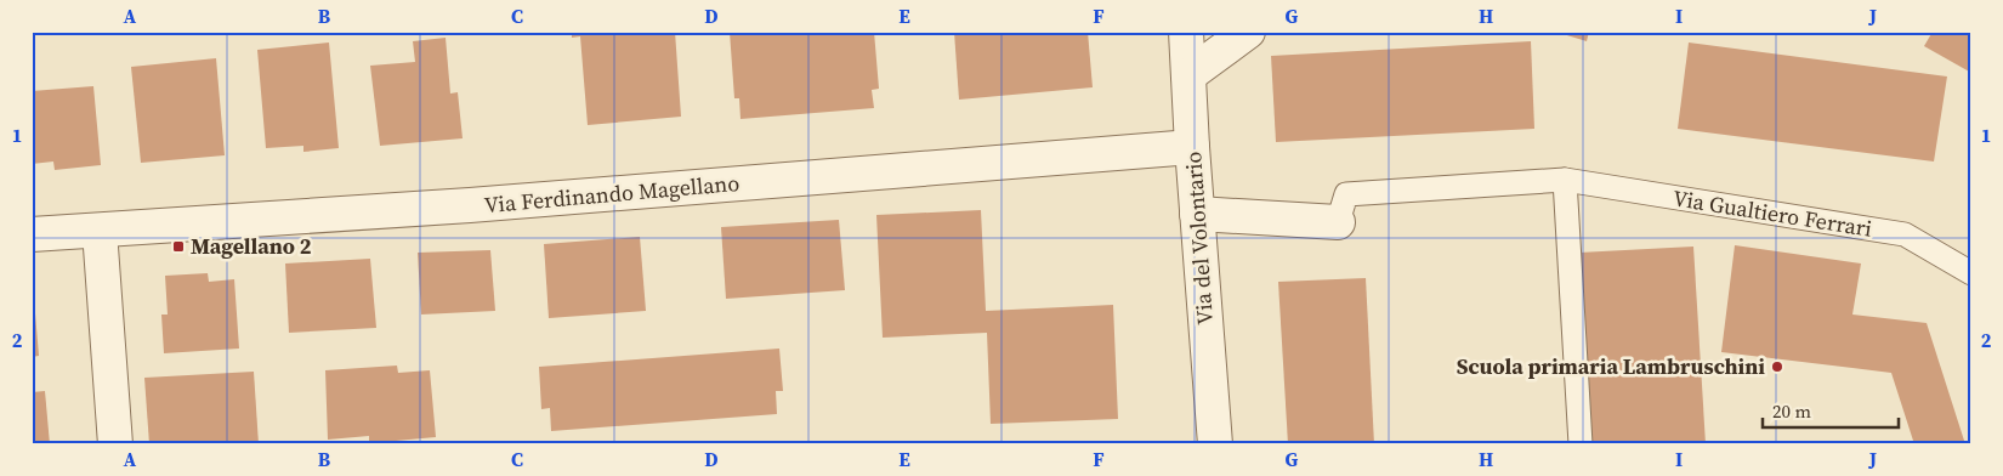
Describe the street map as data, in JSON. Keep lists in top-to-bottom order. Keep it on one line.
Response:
{"streets":{"street":["Via Ferdinando Magellano","Via Gualtiero Ferrari","Via del Volontario"]},"crossings":[["Via Ferdinando Magellano","Via del Volontario"],["Via Gualtiero Ferrari","Via del Volontario"]],"places":{"transit":["Magellano 2"],"other":["Scuola primaria Lambruschini"]},"scale_bar":"20 m","grid":{"columns":["A","B","C","D","E","F","G","H","I","J"],"rows":["1","2"]}}
